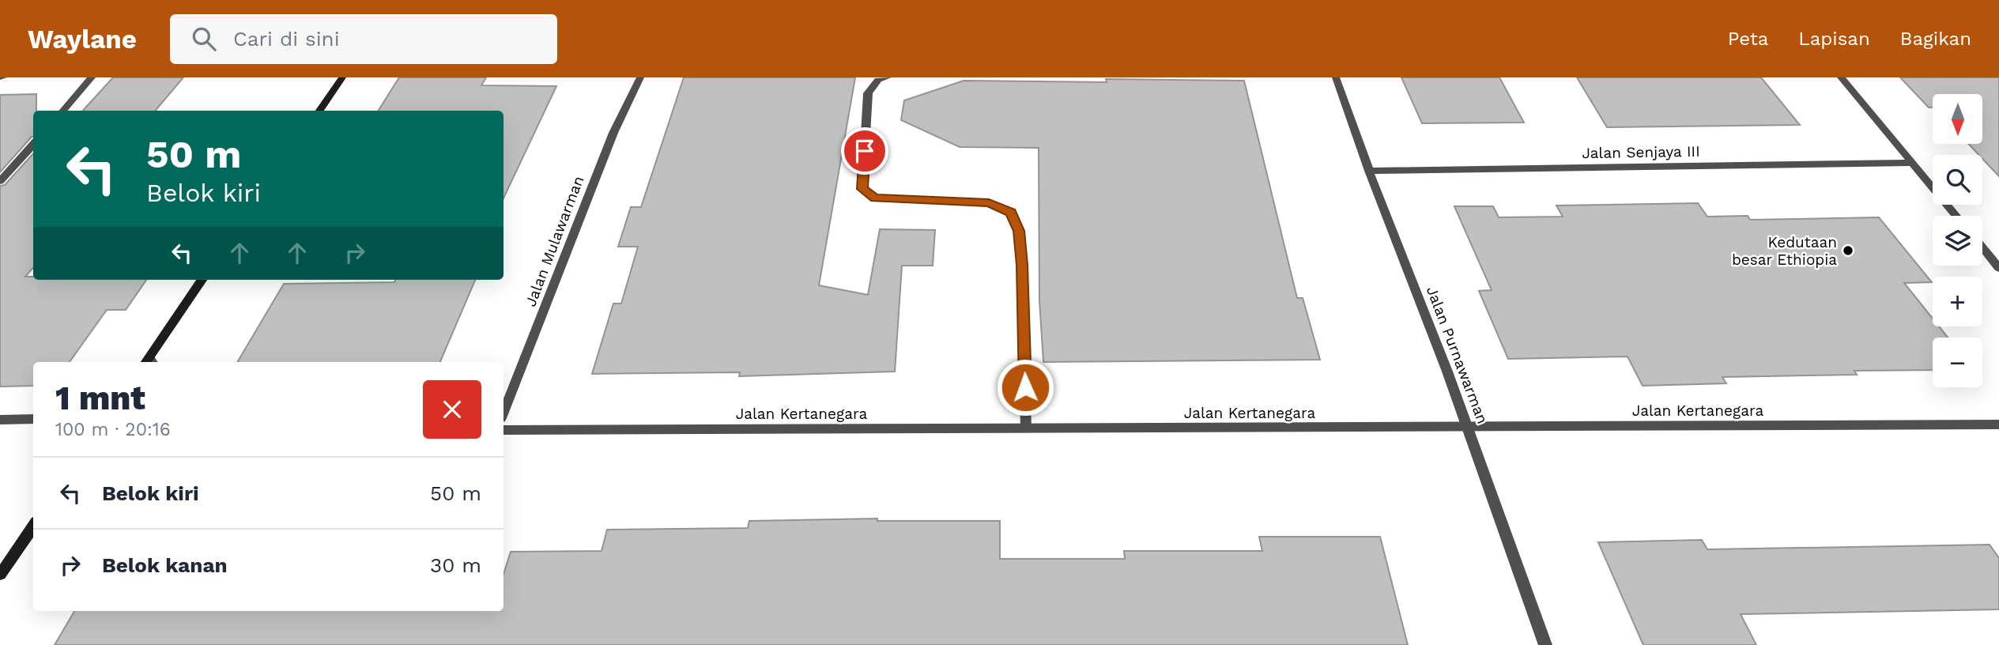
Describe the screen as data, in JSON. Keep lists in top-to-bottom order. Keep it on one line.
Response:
{"streets":{"street":["Jalan Senjaya III","Jalan Mulawarman","Jalan Purnawarman","Jalan Kertanegara"]},"crossings":[["Jalan Senjaya III","Jalan Purnawarman"],["Jalan Purnawarman","Jalan Kertanegara"]],"places":["Kedutaan besar Ethiopia"],"north":"bottom","page":{"header":"Waylane","search":"Cari di sini","nav":["Peta","Lapisan","Bagikan"],"map_buttons":["+","−"],"turn":["50 m","Belok kiri"],"heading":["1 mnt","100 m · 20:16"],"list":[{"name":"Belok kiri","value":"50 m"},{"name":"Belok kanan","value":"30 m"}]}}
